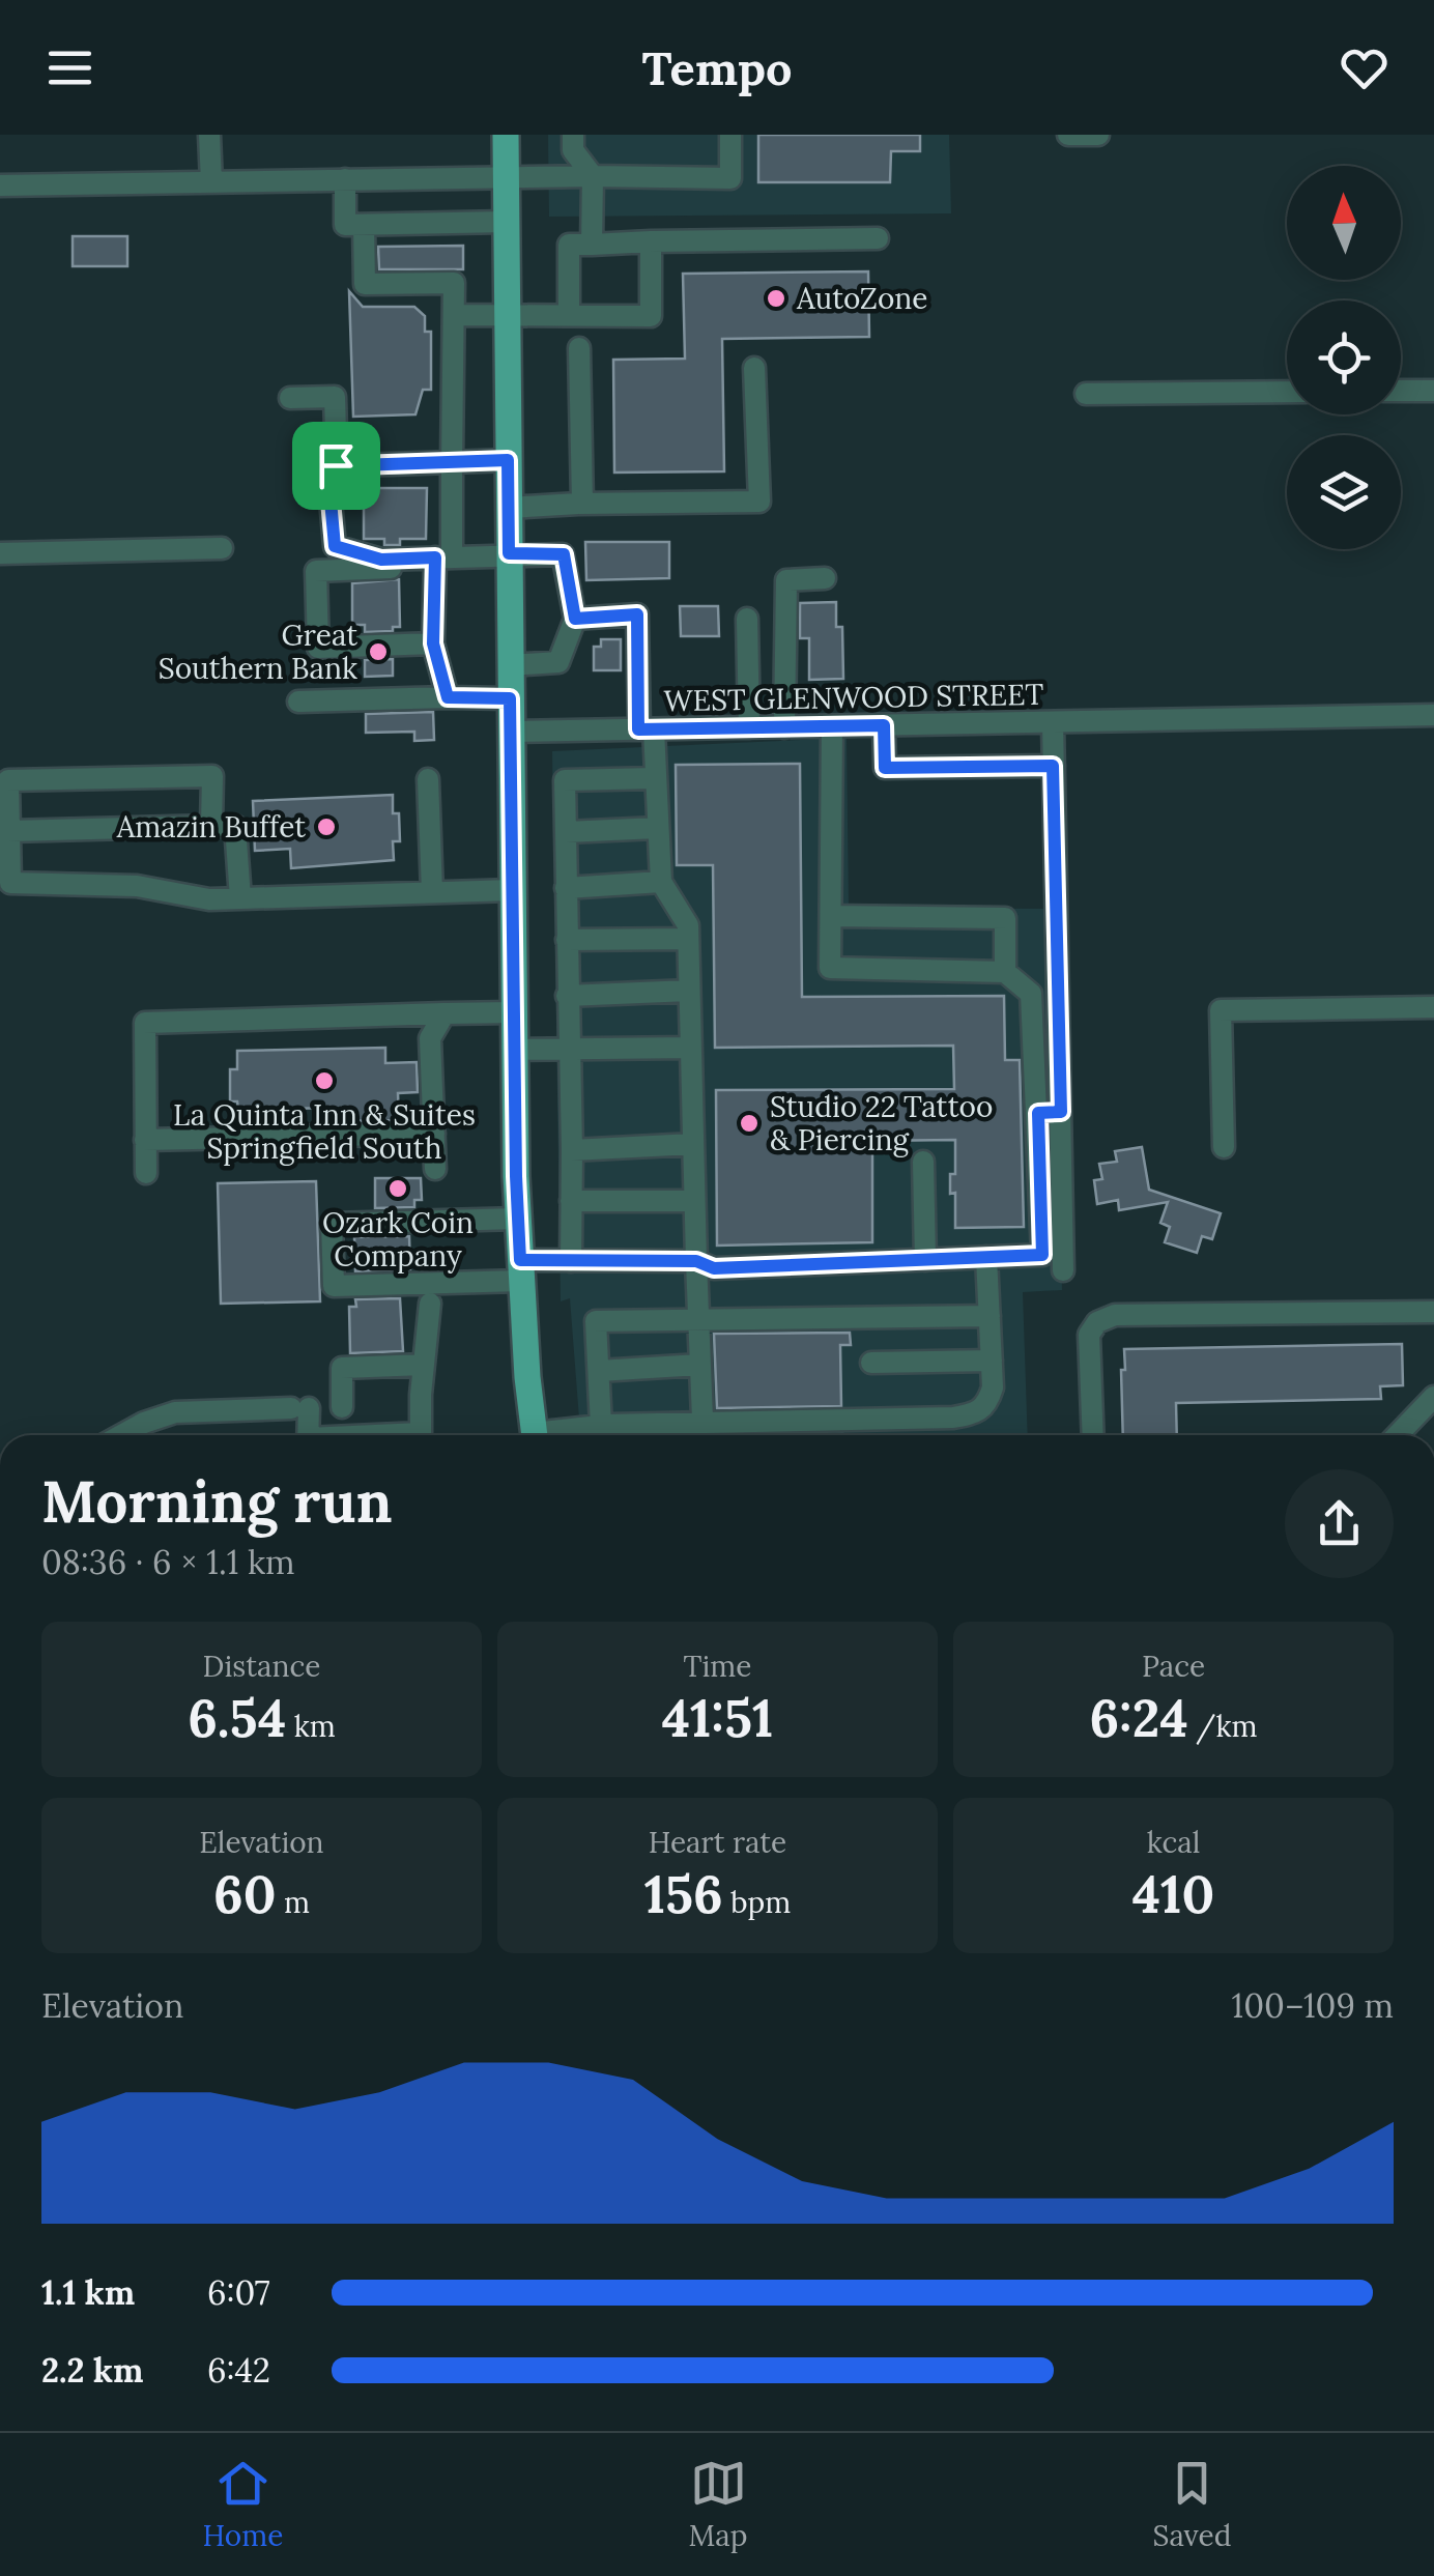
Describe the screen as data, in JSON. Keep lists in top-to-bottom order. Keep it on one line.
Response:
{"streets":{"street":["WEST GLENWOOD STREET"]},"places":["AutoZone","Great Southern Bank","Amazin Buffet","La Quinta Inn & Suites Springfield South","Studio 22 Tattoo & Piercing","Ozark Coin Company"],"north":"top","page":{"header":"Tempo","heading":["Morning run","08:36 · 6 × 1.1 km"],"stats":[["Distance","6.54 km"],["Time","41:51"],["Pace","6:24 /km"],["Elevation","60 m"],["Heart rate","156 bpm"],["kcal","410"]],"chart":["Elevation","100–109 m"],"list":[{"name":"1.1 km","note":"6:07"},{"name":"2.2 km","note":"6:42"}],"tabs":["Home","Map","Saved"]}}
